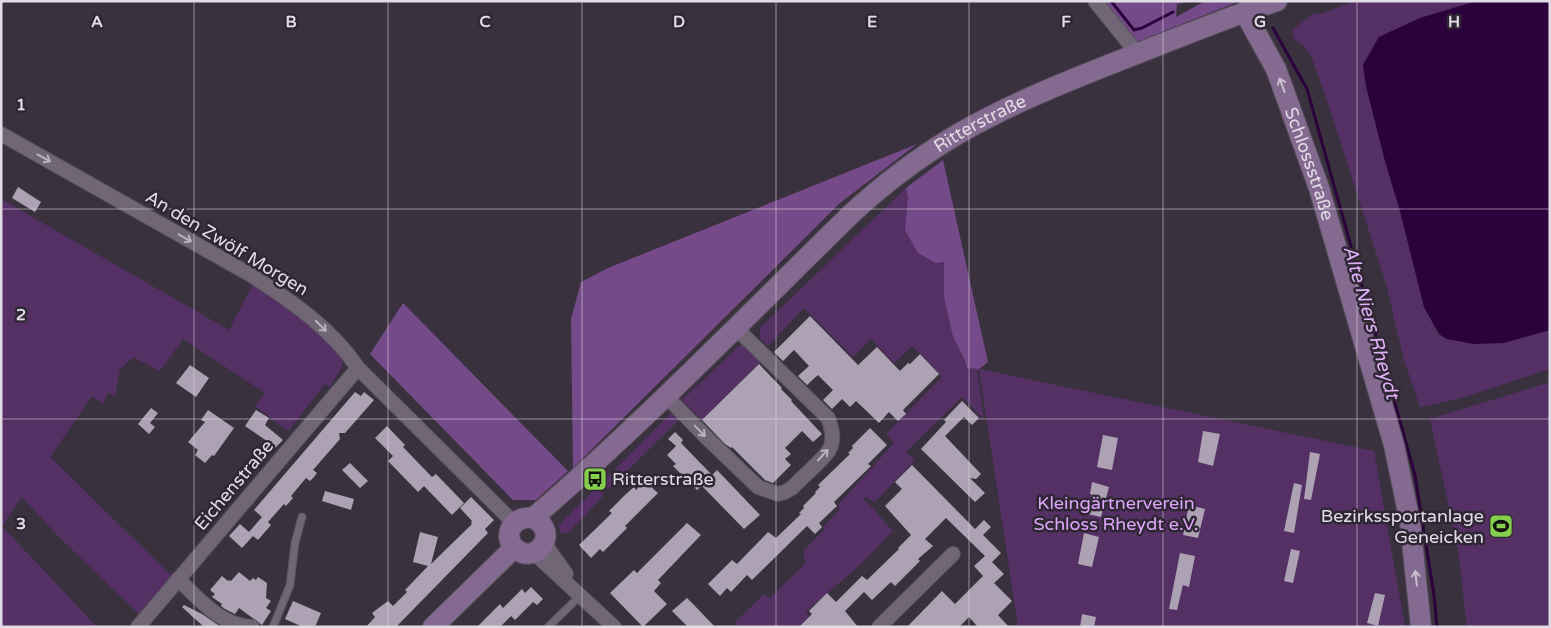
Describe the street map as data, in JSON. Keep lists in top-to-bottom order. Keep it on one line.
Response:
{"streets":{"main road":["Ritterstraße","Schlossstraße"],"street":["An den Zwölf Morgen","Eichenstraße"]},"crossings":[["Ritterstraße","Schlossstraße"],["Ritterstraße","An den Zwölf Morgen"],["An den Zwölf Morgen","Eichenstraße"]],"one_way":["Schlossstraße","An den Zwölf Morgen"],"water":["Alte Niers Rheydt"],"parks":["Kleingärtnerverein Schloss Rheydt e.V."],"places":{"bus stop":["Ritterstraße"],"sports":["Bezirkssportanlage Geneicken"]},"grid":{"columns":["A","B","C","D","E","F","G","H"],"rows":["1","2","3"]}}
